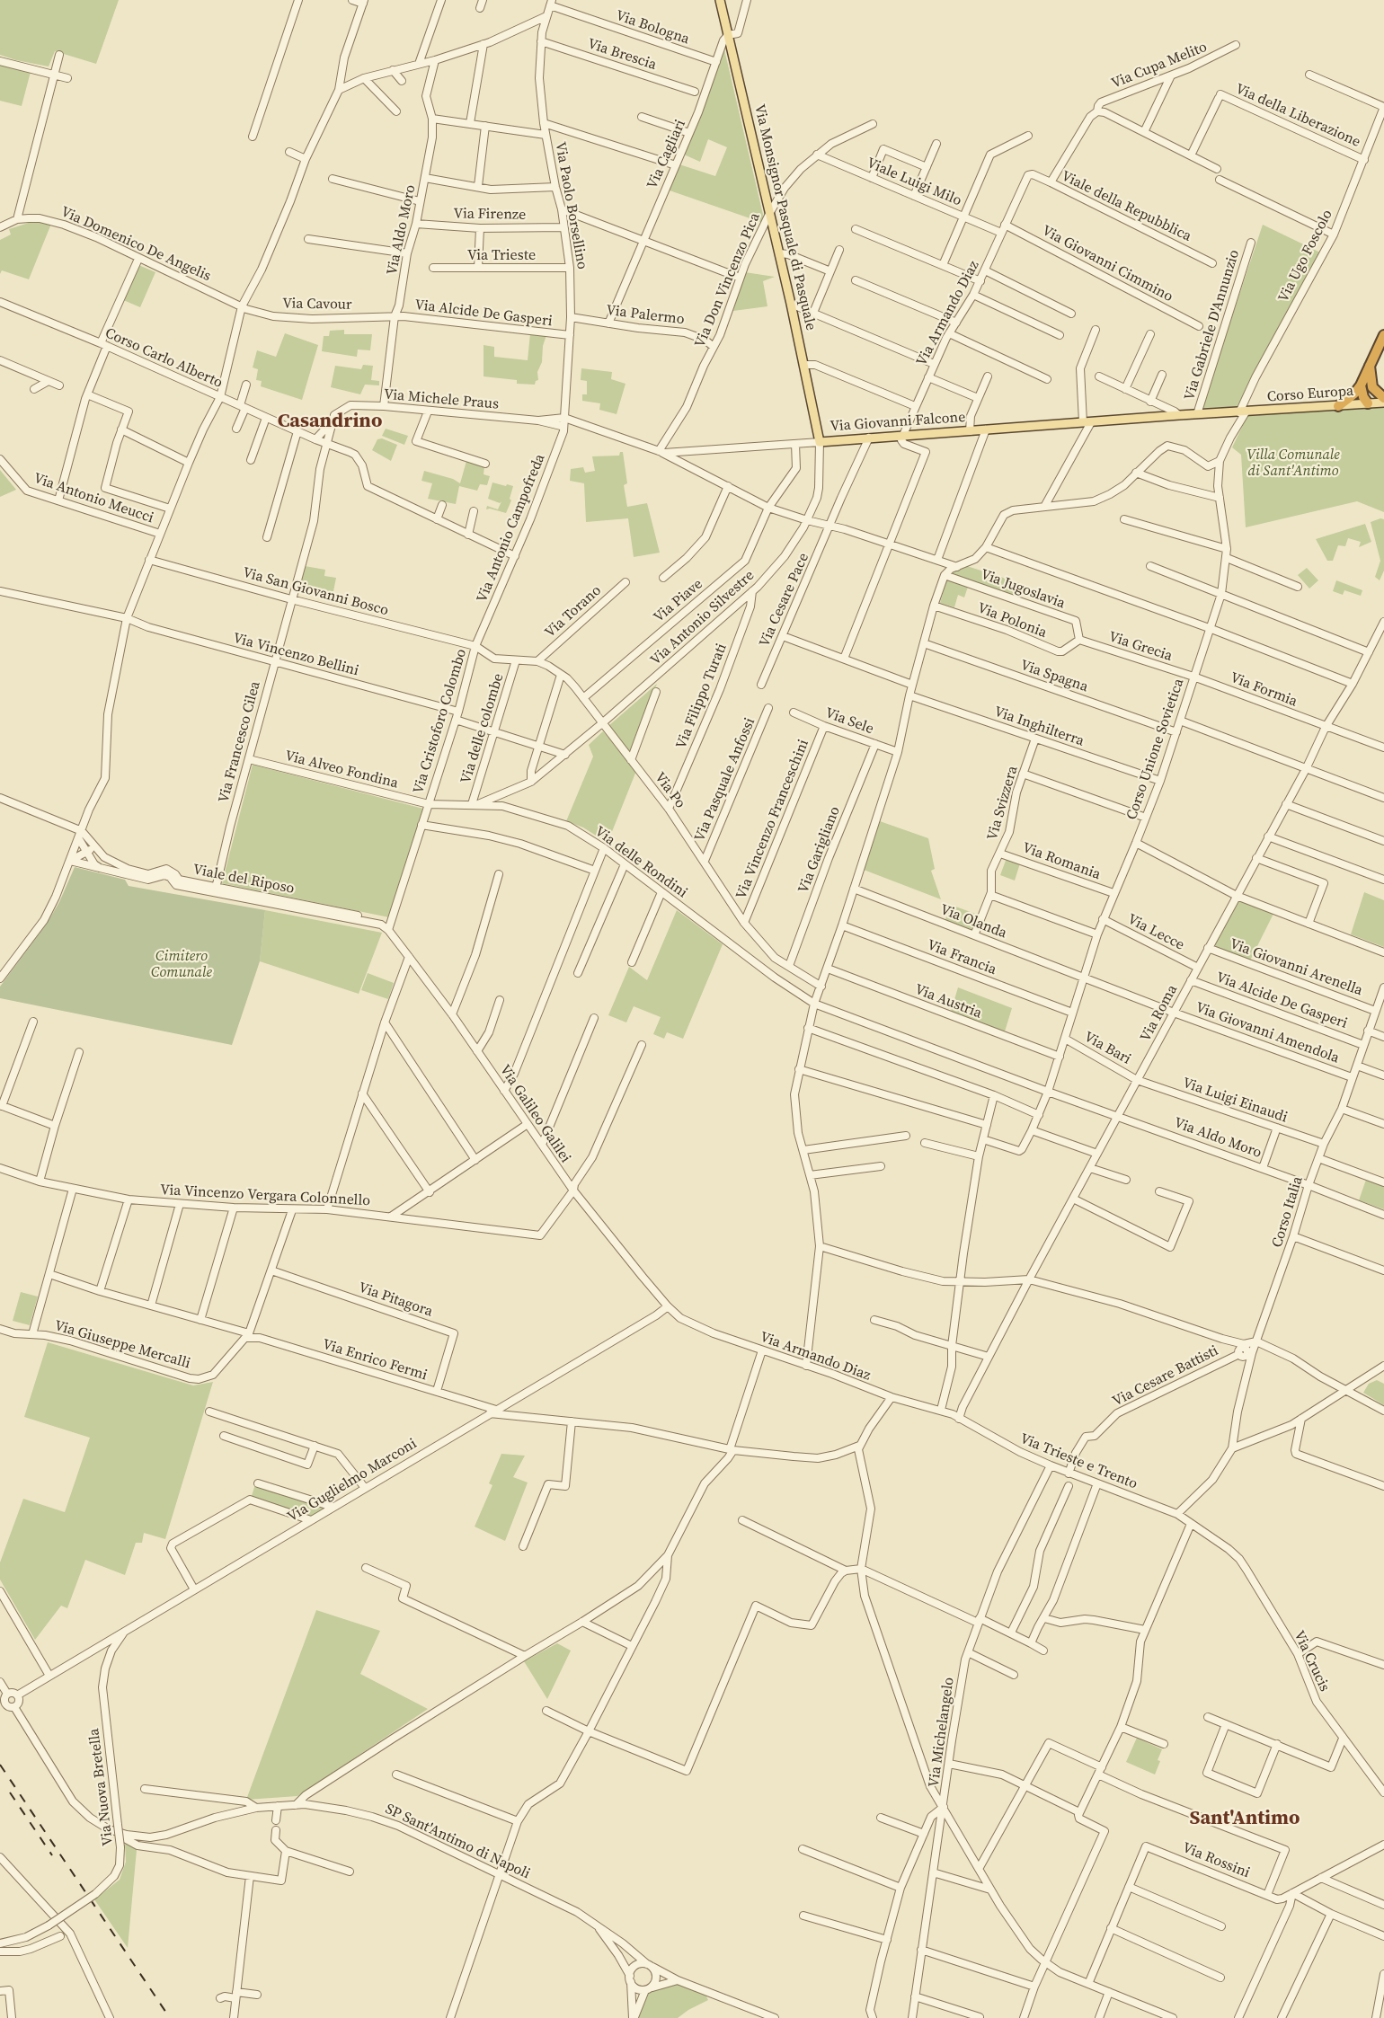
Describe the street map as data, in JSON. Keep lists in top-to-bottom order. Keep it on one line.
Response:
{"streets":{"main road":["Via Monsignor Pasquale di Pasquale","Corso Europa","Via Giovanni Falcone"],"street":["Via Bologna","Via Brescia","Via Cupa Melito","Via della Liberazione","Via Cagliari","Viale Luigi Milo","Via Paolo Borsellino","Viale della Repubblica","Via Firenze","Via Aldo Moro","Via Domenico De Angelis","Via Trieste","Via Ugo Foscolo","Via Giovanni Cimmino","Via Don Vincenzo Pica","Via Cavour","Via Alcide De Gasperi","Via Armando Diaz","Via Palermo","Via Gabriele D'Annunzio","Corso Carlo Alberto","Via Michele Praus","Via Antonio Meucci","Via Antonio Campofreda","Via Jugoslavia","Via San Giovanni Bosco","Via Cesare Pace","Via Piave","Via Torano","Via Antonio Silvestre","Via Polonia","Via Grecia","Via Vincenzo Bellini","Via Spagna","Via Formia","Via Filippo Turati","Via Cristoforo Colombo","Via Sele","Via Inghilterra","Via delle colombe","Via Francesco Cilea","Corso Unione Sovietica","Via Alveo Fondina","Via Pasquale Anfossi","Via Po","Via Svizzera","Via Vincenzo Franceschini","Via Garigliano","Via Romania","Via delle Rondini","Viale del Riposo","Via Olanda","Via Lecce","Via Francia","Via Giovanni Arenella","Via Austria","Via Roma","Via Giovanni Amendola","Via Bari","Via Luigi Einaudi","Via Galileo Galilei","Via Vincenzo Vergara Colonnello","Corso Italia","Via Pitagora","Via Giuseppe Mercalli","Via Enrico Fermi","Via Cesare Battisti","Via Trieste e Trento","Via Guglielmo Marconi","Via Crucis","Via Michelangelo","Via Nuova Bretella","SP Sant'Antimo di Napoli","Via Rossini"]},"crossings":[["Via Bologna","Via Cagliari"],["Via Bologna","Via Paolo Borsellino"],["Via Brescia","Via Paolo Borsellino"],["Via Cupa Melito","Viale della Repubblica"],["Via della Liberazione","Via Ugo Foscolo"],["Via Cagliari","Via Monsignor Pasquale di Pasquale"],["Via Cagliari","Via Palermo"],["Viale Luigi Milo","Via Don Vincenzo Pica"],["Viale Luigi Milo","Via Armando Diaz"],["Via Paolo Borsellino","Via Firenze"],["Via Paolo Borsellino","Via Trieste"],["Via Paolo Borsellino","Via Alcide De Gasperi"],["Via Paolo Borsellino","Via Palermo"],["Via Paolo Borsellino","Via Michele Praus"],["Via Paolo Borsellino","Via Giovanni Falcone"],["Via Paolo Borsellino","Via Antonio Campofreda"],["Viale della Repubblica","Via Armando Diaz"],["Via Firenze","Via Aldo Moro"],["Via Monsignor Pasquale di Pasquale","Via Don Vincenzo Pica"],["Via Monsignor Pasquale di Pasquale","Via Giovanni Falcone"],["Via Monsignor Pasquale di Pasquale","Via Antonio Silvestre"],["Via Aldo Moro","Via Cavour"],["Via Aldo Moro","Via Alcide De Gasperi"],["Via Aldo Moro","Via Michele Praus"],["Via Aldo Moro","Corso Unione Sovietica"],["Via Aldo Moro","Via delle Rondini"],["Via Aldo Moro","Via Roma"],["Via Aldo Moro","Corso Italia"],["Via Domenico De Angelis","Via Cavour"],["Via Ugo Foscolo","Corso Europa"],["Via Ugo Foscolo","Via Giovanni Falcone"],["Via Ugo Foscolo","Corso Unione Sovietica"],["Via Giovanni Cimmino","Via Armando Diaz"],["Via Don Vincenzo Pica","Via Palermo"],["Via Don Vincenzo Pica","Via Giovanni Falcone"],["Via Cavour","Via Alcide De Gasperi"],["Via Alcide De Gasperi","Via Roma"],["Via Alcide De Gasperi","Corso Italia"],["Via Armando Diaz","Via Giovanni Falcone"],["Via Armando Diaz","Via Roma"],["Via Armando Diaz","Via Galileo Galilei"],["Via Armando Diaz","Via Trieste e Trento"],["Via Armando Diaz","Via Guglielmo Marconi"],["Via Gabriele D'Annunzio","Via Giovanni Falcone"],["Corso Carlo Alberto","Via Francesco Cilea"],["Corso Europa","Via Giovanni Falcone"],["Corso Europa","Corso Unione Sovietica"],["Via Michele Praus","Via Giovanni Falcone"],["Via Michele Praus","Via Antonio Campofreda"],["Via Michele Praus","Via Francesco Cilea"],["Via Giovanni Falcone","Via Antonio Campofreda"],["Via Giovanni Falcone","Via Cesare Pace"],["Via Giovanni Falcone","Via Piave"],["Via Giovanni Falcone","Via Antonio Silvestre"],["Via Giovanni Falcone","Corso Unione Sovietica"],["Via Antonio Campofreda","Via San Giovanni Bosco"],["Via Antonio Campofreda","Via Cristoforo Colombo"],["Via Antonio Campofreda","Via Po"],["Via Jugoslavia","Via Polonia"],["Via Jugoslavia","Via Grecia"],["Via San Giovanni Bosco","Via Cristoforo Colombo"],["Via San Giovanni Bosco","Via Francesco Cilea"],["Via San Giovanni Bosco","Via Po"],["Via Piave","Via Po"],["Via Torano","Via Po"],["Via Antonio Silvestre","Via Filippo Turati"],["Via Antonio Silvestre","Via delle colombe"],["Via Antonio Silvestre","Via Po"],["Via Antonio Silvestre","Via delle Rondini"],["Via Polonia","Via Grecia"],["Via Grecia","Via Formia"],["Via Grecia","Corso Unione Sovietica"],["Via Vincenzo Bellini","Via Cristoforo Colombo"],["Via Vincenzo Bellini","Via Francesco Cilea"],["Via Spagna","Corso Unione Sovietica"],["Via Formia","Corso Unione Sovietica"],["Via Formia","Via Roma"],["Via Filippo Turati","Via Po"],["Via Cristoforo Colombo","Via Alveo Fondina"],["Via Cristoforo Colombo","Via Po"],["Via Cristoforo Colombo","Via delle Rondini"],["Via Cristoforo Colombo","Viale del Riposo"],["Via Cristoforo Colombo","Via Galileo Galilei"],["Via Sele","Via Vincenzo Franceschini"],["Via Sele","Via Garigliano"],["Via Inghilterra","Corso Unione Sovietica"],["Via Inghilterra","Via Svizzera"],["Via delle colombe","Via Po"],["Via delle colombe","Via delle Rondini"],["Via Francesco Cilea","Via Alveo Fondina"],["Via Francesco Cilea","Viale del Riposo"],["Corso Unione Sovietica","Via Romania"],["Corso Unione Sovietica","Via delle Rondini"],["Corso Unione Sovietica","Via Olanda"],["Corso Unione Sovietica","Via Lecce"],["Corso Unione Sovietica","Via Francia"],["Corso Unione Sovietica","Via Austria"],["Corso Unione Sovietica","Via Bari"],["Via Alveo Fondina","Via delle Rondini"],["Via Pasquale Anfossi","Via Po"],["Via Po","Via Vincenzo Franceschini"],["Via Po","Via Garigliano"],["Via Svizzera","Via Romania"],["Via Svizzera","Via Olanda"],["Viale del Riposo","Via Galileo Galilei"],["Via Olanda","Via Roma"],["Via Olanda","Via Giovanni Amendola"],["Via Lecce","Via Roma"],["Via Giovanni Arenella","Via Roma"],["Via Giovanni Arenella","Corso Italia"],["Via Roma","Via Giovanni Amendola"],["Via Roma","Via Bari"],["Via Roma","Via Luigi Einaudi"],["Via Roma","Via Trieste e Trento"],["Via Giovanni Amendola","Corso Italia"],["Via Bari","Via Luigi Einaudi"],["Via Luigi Einaudi","Corso Italia"],["Via Galileo Galilei","Via Vincenzo Vergara Colonnello"],["Via Galileo Galilei","Via Guglielmo Marconi"],["Via Vincenzo Vergara Colonnello","Via Giuseppe Mercalli"],["Corso Italia","Via Cesare Battisti"],["Via Pitagora","Via Giuseppe Mercalli"],["Via Pitagora","Via Enrico Fermi"],["Via Giuseppe Mercalli","Via Enrico Fermi"],["Via Enrico Fermi","Via Guglielmo Marconi"],["Via Cesare Battisti","Via Trieste e Trento"],["Via Trieste e Trento","Via Crucis"],["Via Trieste e Trento","Via Michelangelo"],["Via Guglielmo Marconi","Via Nuova Bretella"],["Via Guglielmo Marconi","SP Sant'Antimo di Napoli"]],"districts":["Casandrino","Sant'Antimo"],"parks":["Villa Comunale di Sant'Antimo","Cimitero Comunale"]}
